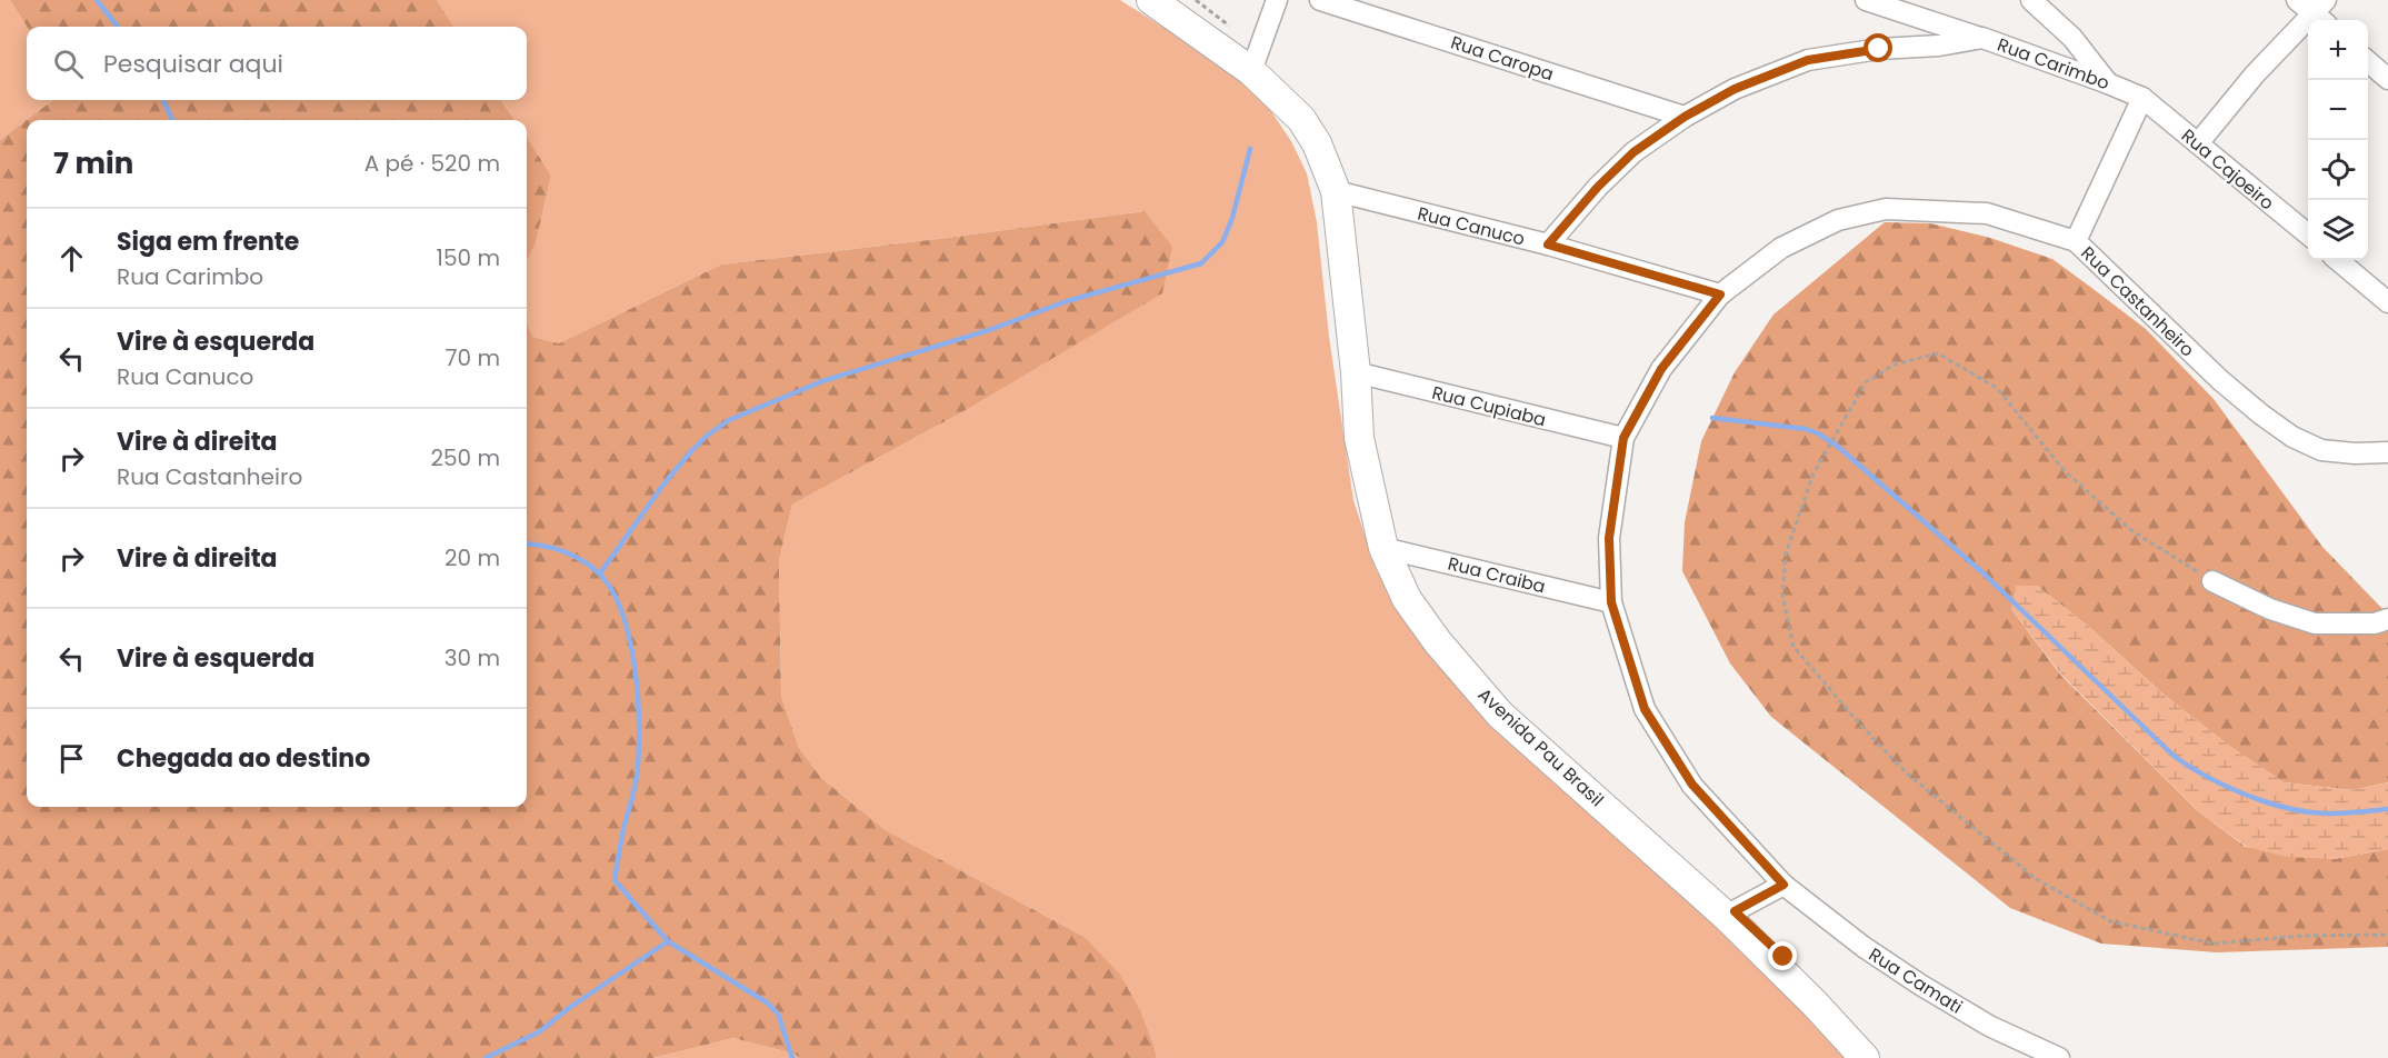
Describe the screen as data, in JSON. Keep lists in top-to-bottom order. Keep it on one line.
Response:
{"streets":{"main road":["Avenida Pau Brasil"],"street":["Rua Caropa","Rua Carimbo","Rua Cajoeiro","Rua Canuco","Rua Castanheiro","Rua Cupiaba","Rua Craiba","Rua Camati"]},"crossings":[["Rua Caropa","Rua Carimbo"],["Rua Carimbo","Rua Cajoeiro"],["Rua Carimbo","Rua Canuco"],["Rua Canuco","Rua Castanheiro"],["Rua Canuco","Avenida Pau Brasil"],["Rua Castanheiro","Rua Cupiaba"],["Rua Castanheiro","Rua Craiba"],["Rua Castanheiro","Rua Camati"],["Rua Cupiaba","Avenida Pau Brasil"],["Rua Craiba","Avenida Pau Brasil"]],"page":{"map_buttons":["+","−"],"search":"Pesquisar aqui","heading":["7 min","A pé · 520 m"],"list":[["Siga em frente","Rua Carimbo","150 m"],["Vire à esquerda","Rua Canuco","70 m"],["Vire à direita","Rua Castanheiro","250 m"],["Vire à direita","20 m"],["Vire à esquerda","30 m"],"Chegada ao destino"]}}
